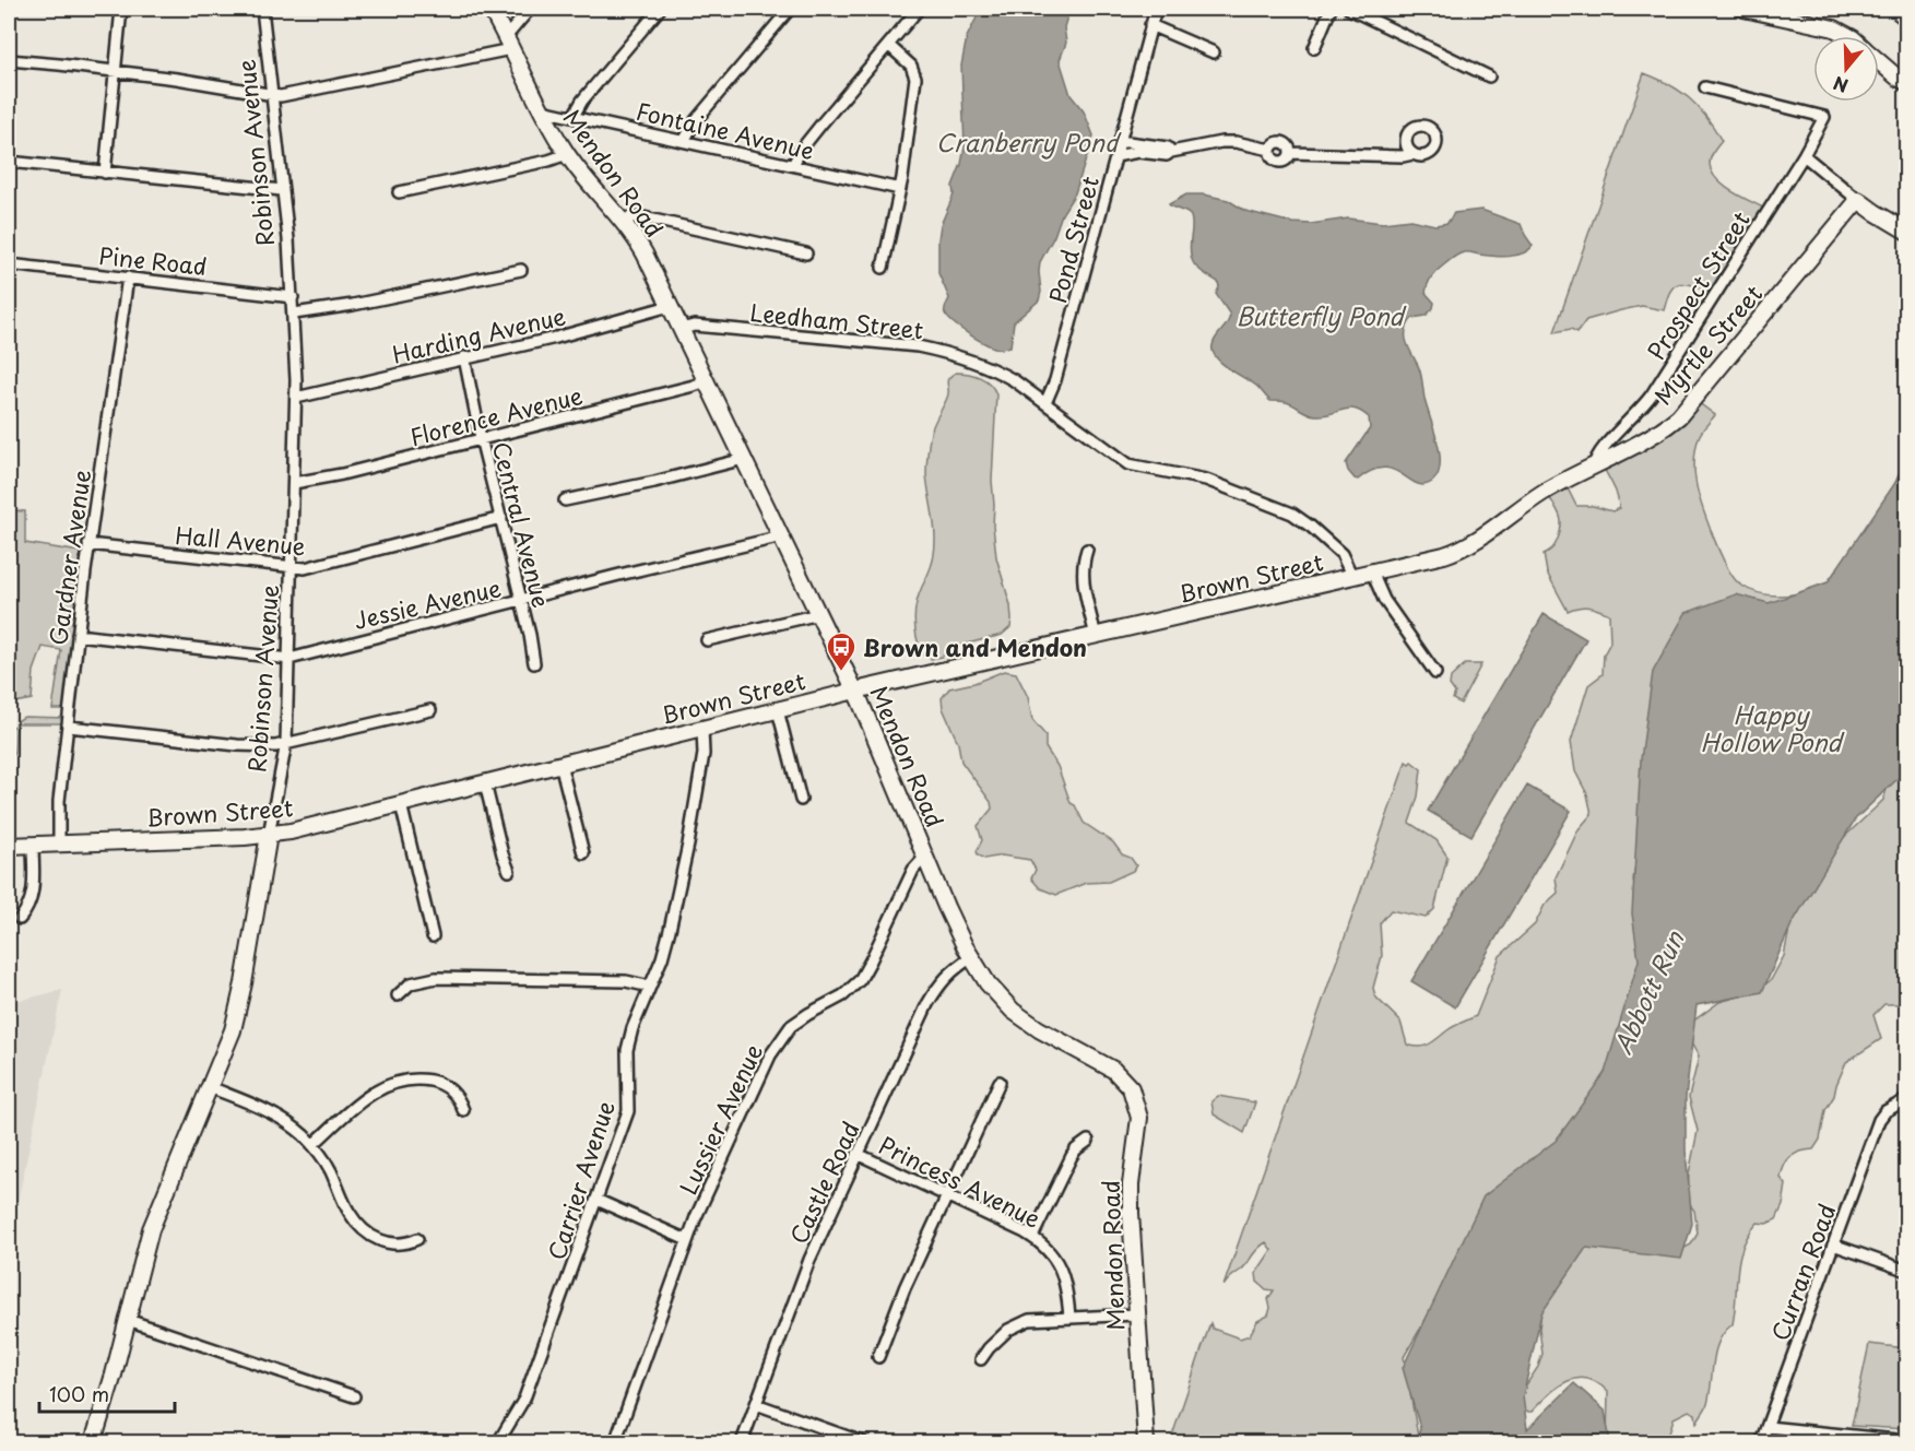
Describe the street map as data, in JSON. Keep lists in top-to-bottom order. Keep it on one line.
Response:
{"streets":{"street":["Fontaine Avenue","Robinson Avenue","Mendon Road","Pond Street","Pine Road","Prospect Street","Leedham Street","Harding Avenue","Myrtle Street","Florence Avenue","Central Avenue","Hall Avenue","Gardner Avenue","Brown Street","Jessie Avenue","Lussier Avenue","Carrier Avenue","Princess Avenue","Castle Road","Curran Road"]},"crossings":[["Fontaine Avenue","Mendon Road"],["Robinson Avenue","Pine Road"],["Robinson Avenue","Harding Avenue"],["Robinson Avenue","Florence Avenue"],["Robinson Avenue","Hall Avenue"],["Robinson Avenue","Brown Street"],["Robinson Avenue","Jessie Avenue"],["Mendon Road","Leedham Street"],["Mendon Road","Harding Avenue"],["Mendon Road","Florence Avenue"],["Mendon Road","Brown Street"],["Mendon Road","Jessie Avenue"],["Mendon Road","Lussier Avenue"],["Mendon Road","Castle Road"],["Pond Street","Leedham Street"],["Pine Road","Gardner Avenue"],["Prospect Street","Myrtle Street"],["Leedham Street","Brown Street"],["Harding Avenue","Central Avenue"],["Myrtle Street","Brown Street"],["Florence Avenue","Central Avenue"],["Central Avenue","Hall Avenue"],["Central Avenue","Jessie Avenue"],["Hall Avenue","Gardner Avenue"],["Gardner Avenue","Brown Street"],["Gardner Avenue","Jessie Avenue"],["Brown Street","Carrier Avenue"],["Princess Avenue","Castle Road"]],"water":["Cranberry Pond","Butterfly Pond","Happy Hollow Pond","Abbott Run"],"places":{"bus stop":["Brown and Mendon"]},"scale_bar":"100 m","north":"bottom"}
